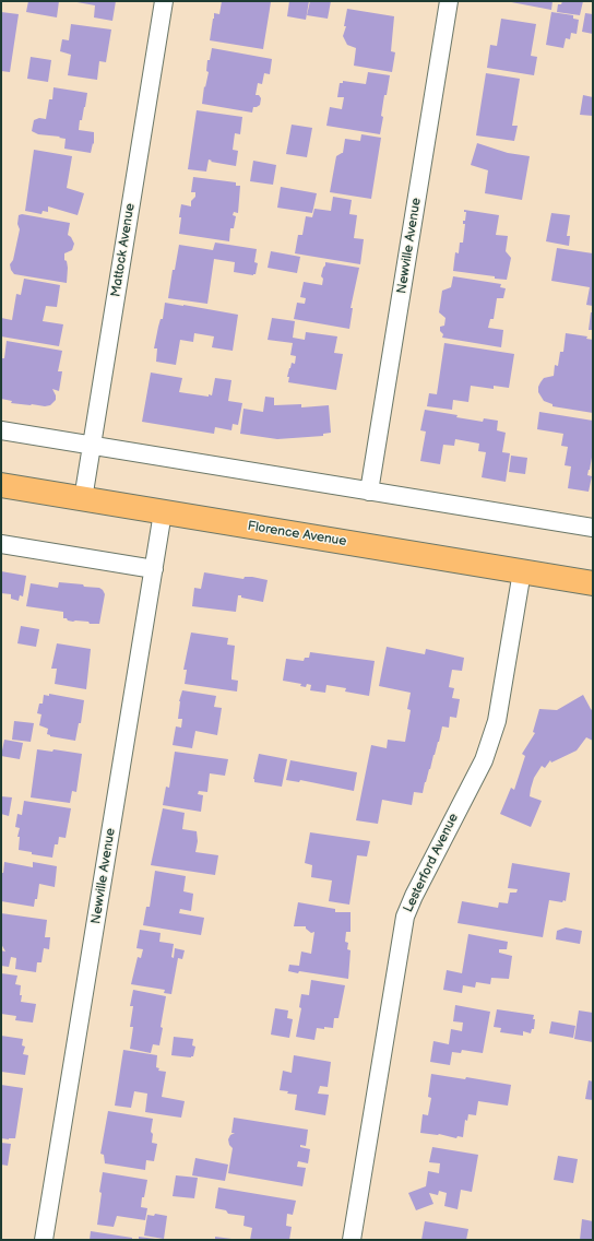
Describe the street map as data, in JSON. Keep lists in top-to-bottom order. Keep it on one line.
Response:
{"streets":{"main road":["Florence Avenue"],"street":["Newville Avenue","Mattock Avenue","Lesterford Avenue"]},"crossings":[["Newville Avenue","Florence Avenue"],["Mattock Avenue","Florence Avenue"],["Florence Avenue","Lesterford Avenue"]]}
